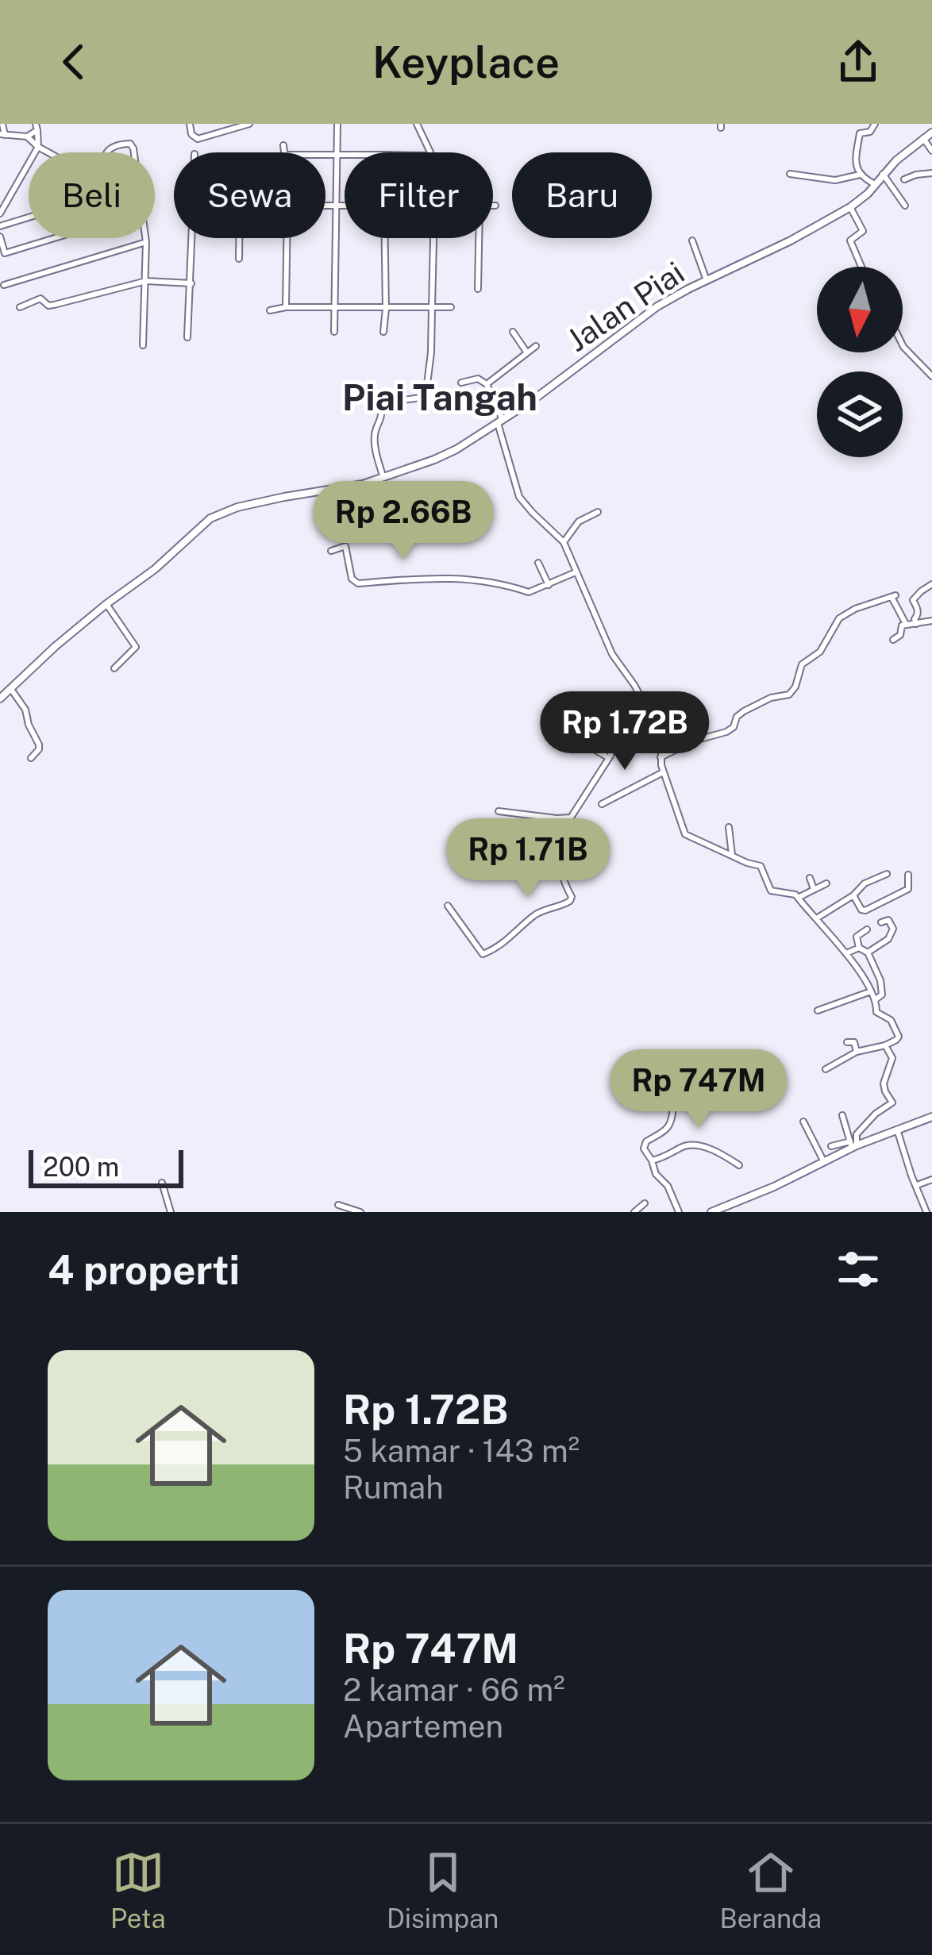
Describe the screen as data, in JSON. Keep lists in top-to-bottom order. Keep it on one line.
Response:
{"streets":{"street":["Jalan Piai"]},"districts":["Piai Tangah"],"scale_bar":"200 m","north":"bottom","page":{"header":"Keyplace","chip":["Beli","Sewa","Filter","Baru"],"price":["Rp 2.66B","Rp 1.72B","Rp 1.71B","Rp 747M"],"scale":"200 m","heading":"4 properti","list":[{"name":"Rp 1.72B","note":"5 kamar · 143 m² · Rumah"},{"name":"Rp 747M","note":"2 kamar · 66 m² · Apartemen"}],"tabs":["Peta","Disimpan","Beranda"]}}
